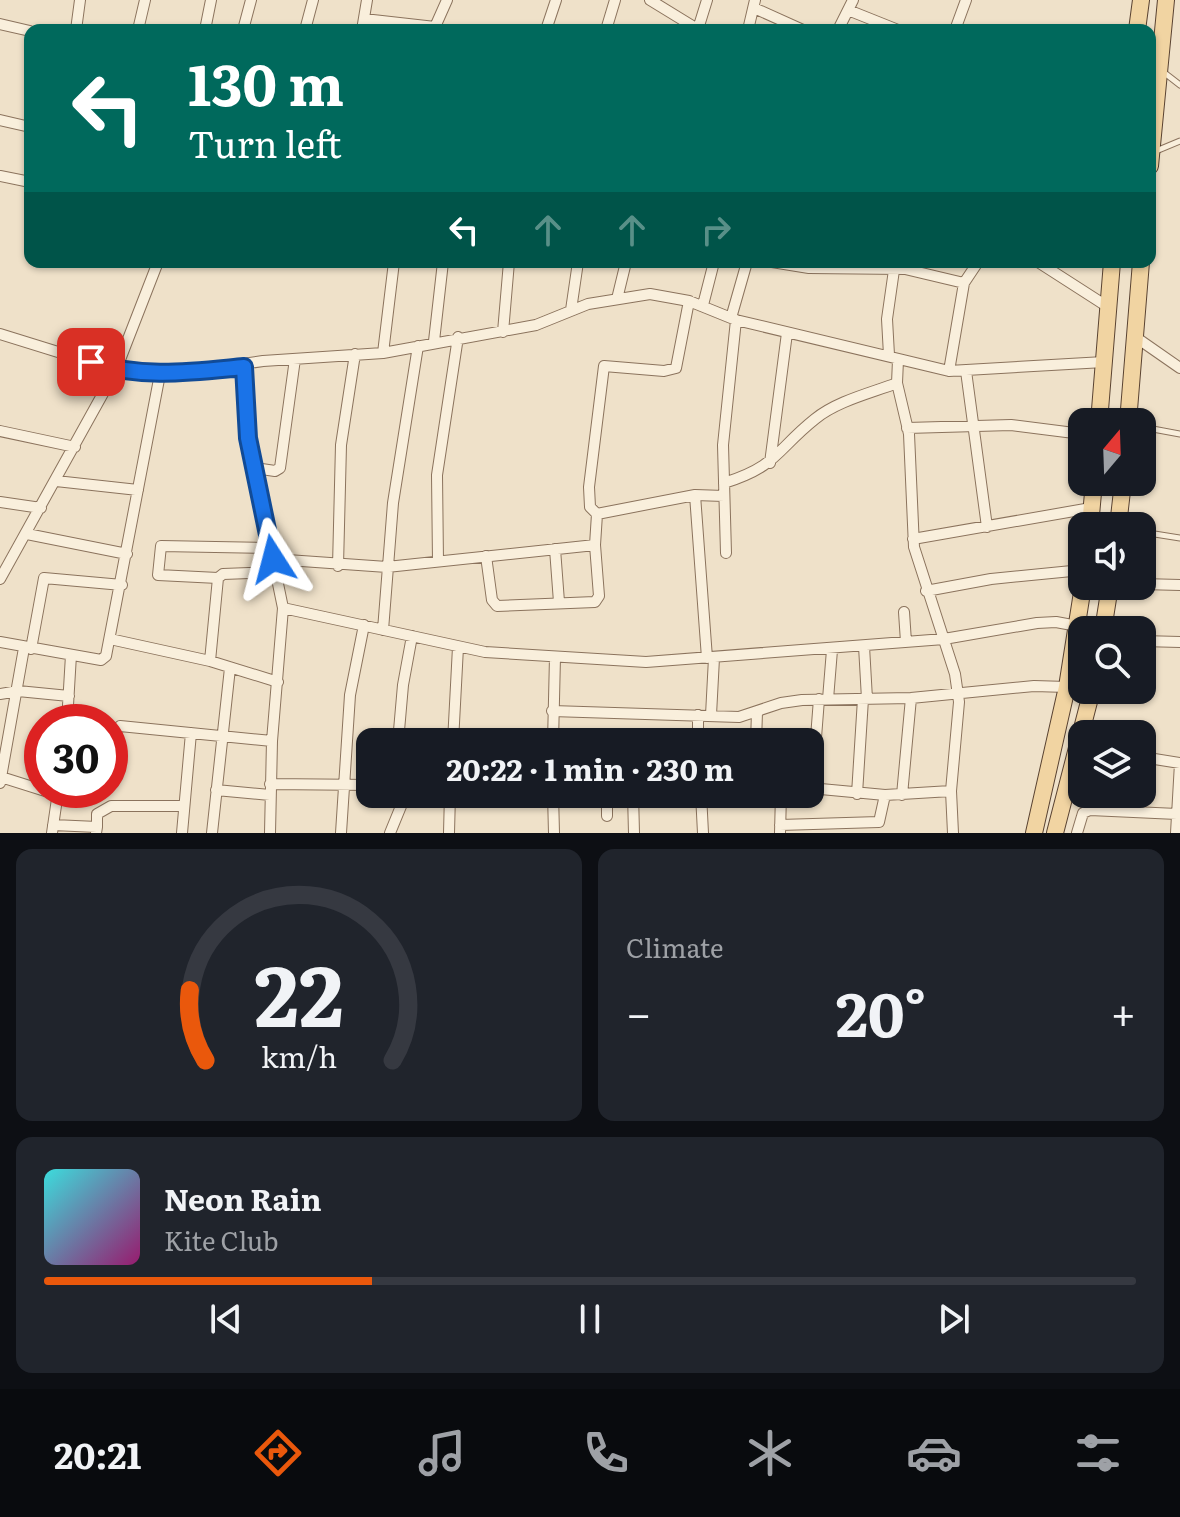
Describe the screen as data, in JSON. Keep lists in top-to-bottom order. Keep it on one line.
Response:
{"north":"top","page":{"turn":["130 m","Turn left"],"limit":"30","trip":"20:22 · 1 min · 230 m","tile":"Climate","heat":["−","20°","+"],"song":["Neon Rain","Kite Club"],"tabs":"20:21","gauge":["22","km/h"]}}
